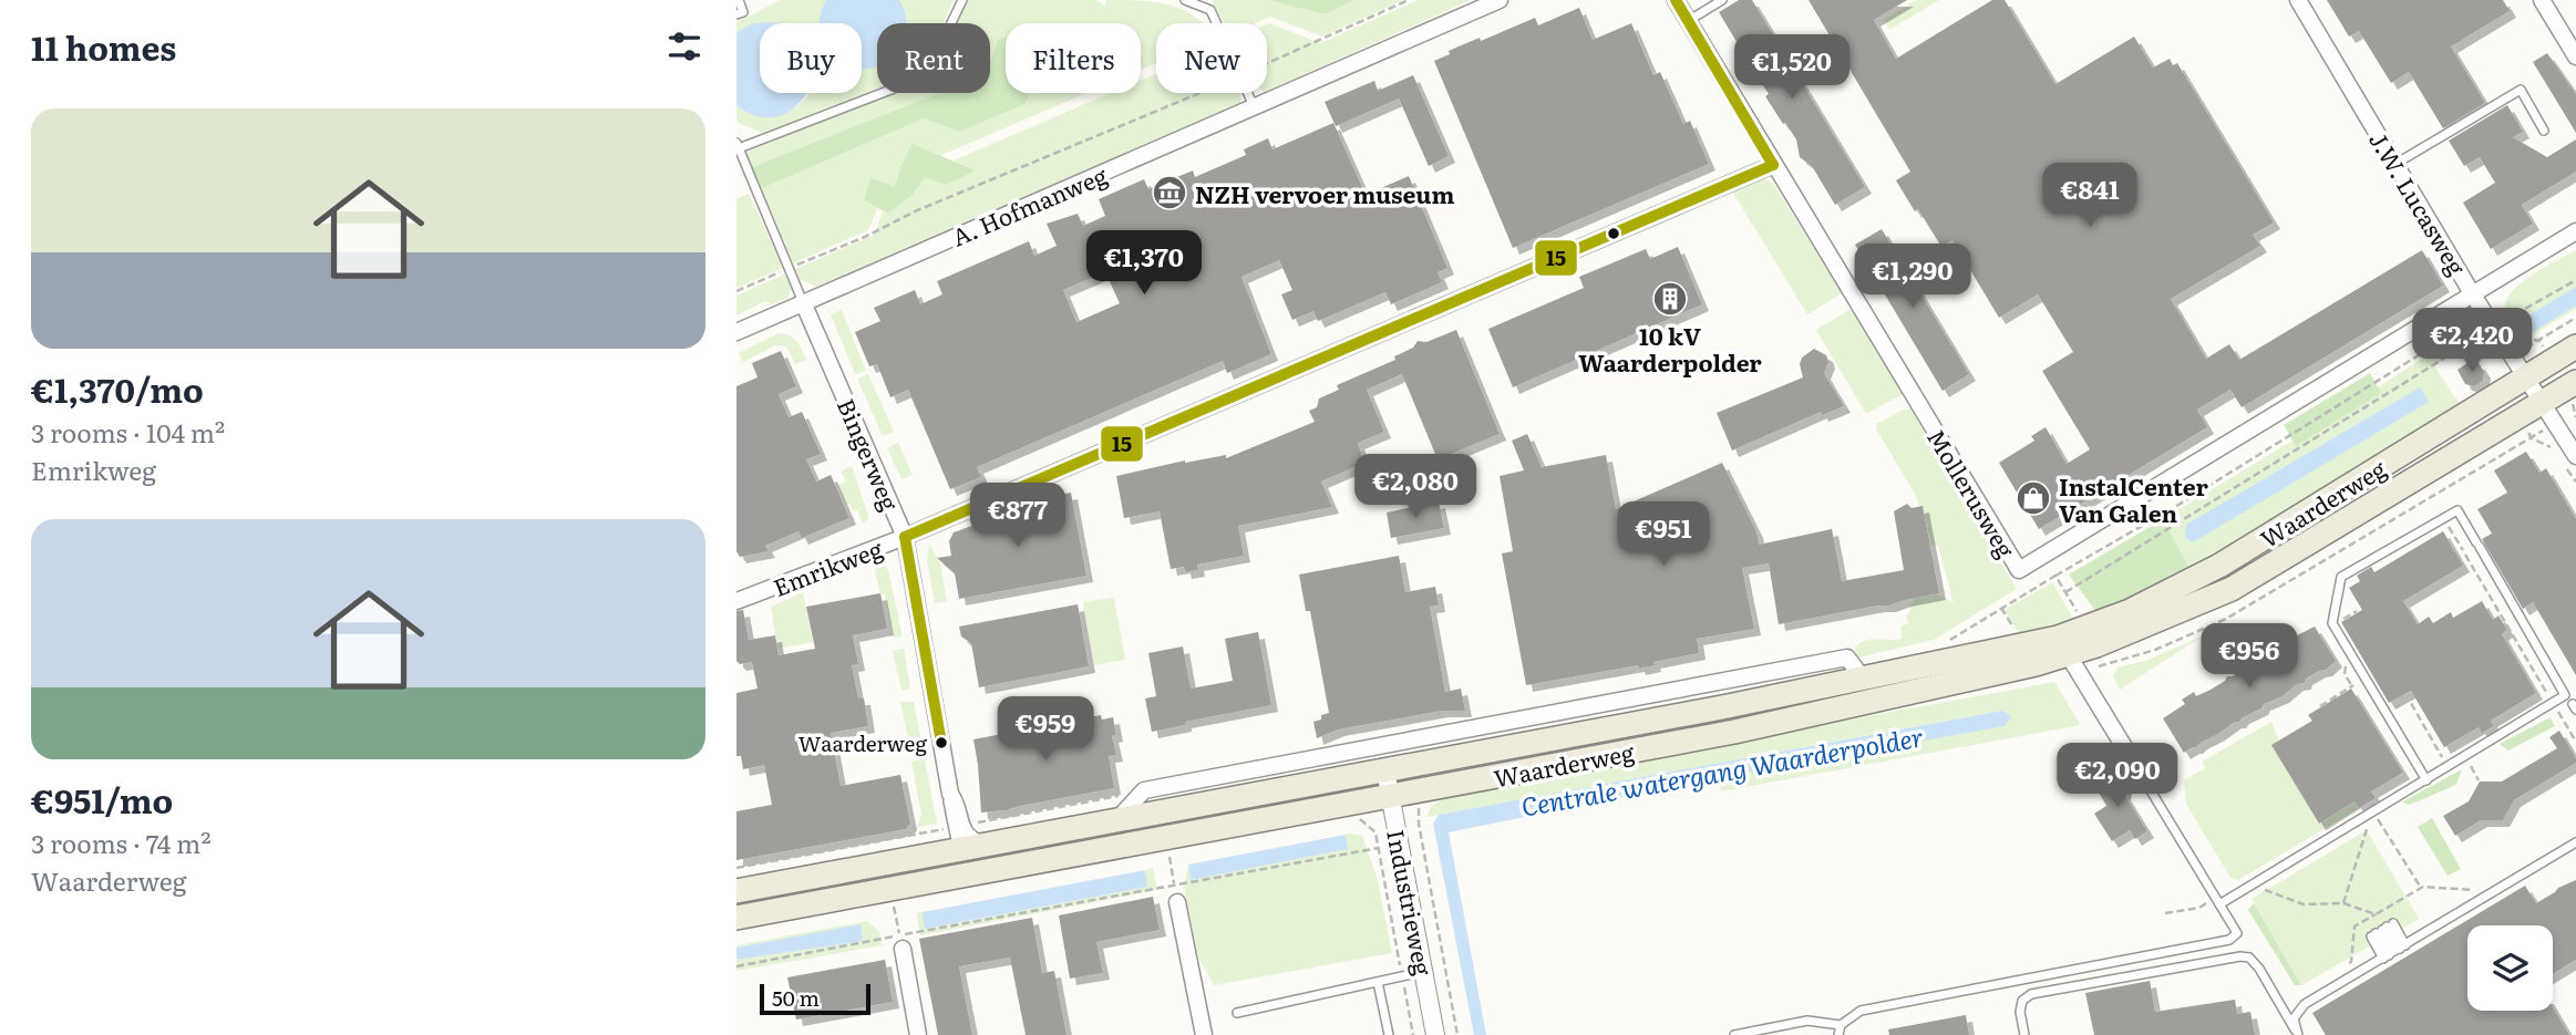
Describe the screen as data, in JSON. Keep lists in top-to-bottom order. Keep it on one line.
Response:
{"streets":{"main road":["Waarderweg"],"street":["J.W. Lucasweg","A. Hofmanweg","Bingerweg","Mollerusweg","Emrikweg","Industrieweg"]},"crossings":[["J.W. Lucasweg","Mollerusweg"],["J.W. Lucasweg","Waarderweg"],["A. Hofmanweg","Bingerweg"],["Bingerweg","Waarderweg"],["Bingerweg","Emrikweg"],["Mollerusweg","Emrikweg"],["Waarderweg","Industrieweg"]],"water":["Centrale watergang Waarderpolder"],"places":{"museum":["NZH vervoer museum"],"building":["10 kV Waarderpolder"],"shop":["InstalCenter Van Galen"],"other":["Waarderweg"]},"lines":["transit line 15"],"scale_bar":"50 m","page":{"heading":"11 homes","chip":["Buy","Rent","Filters","New"],"price":["€1,520","€841","€1,370","€1,290","€2,420","€2,080","€877","€951","€956","€959","€2,090"],"list":[{"name":"€1,370/mo","note":"3 rooms · 104 m² · Emrikweg"},{"name":"€951/mo","note":"3 rooms · 74 m² · Waarderweg"}],"scale":"50 m"}}
